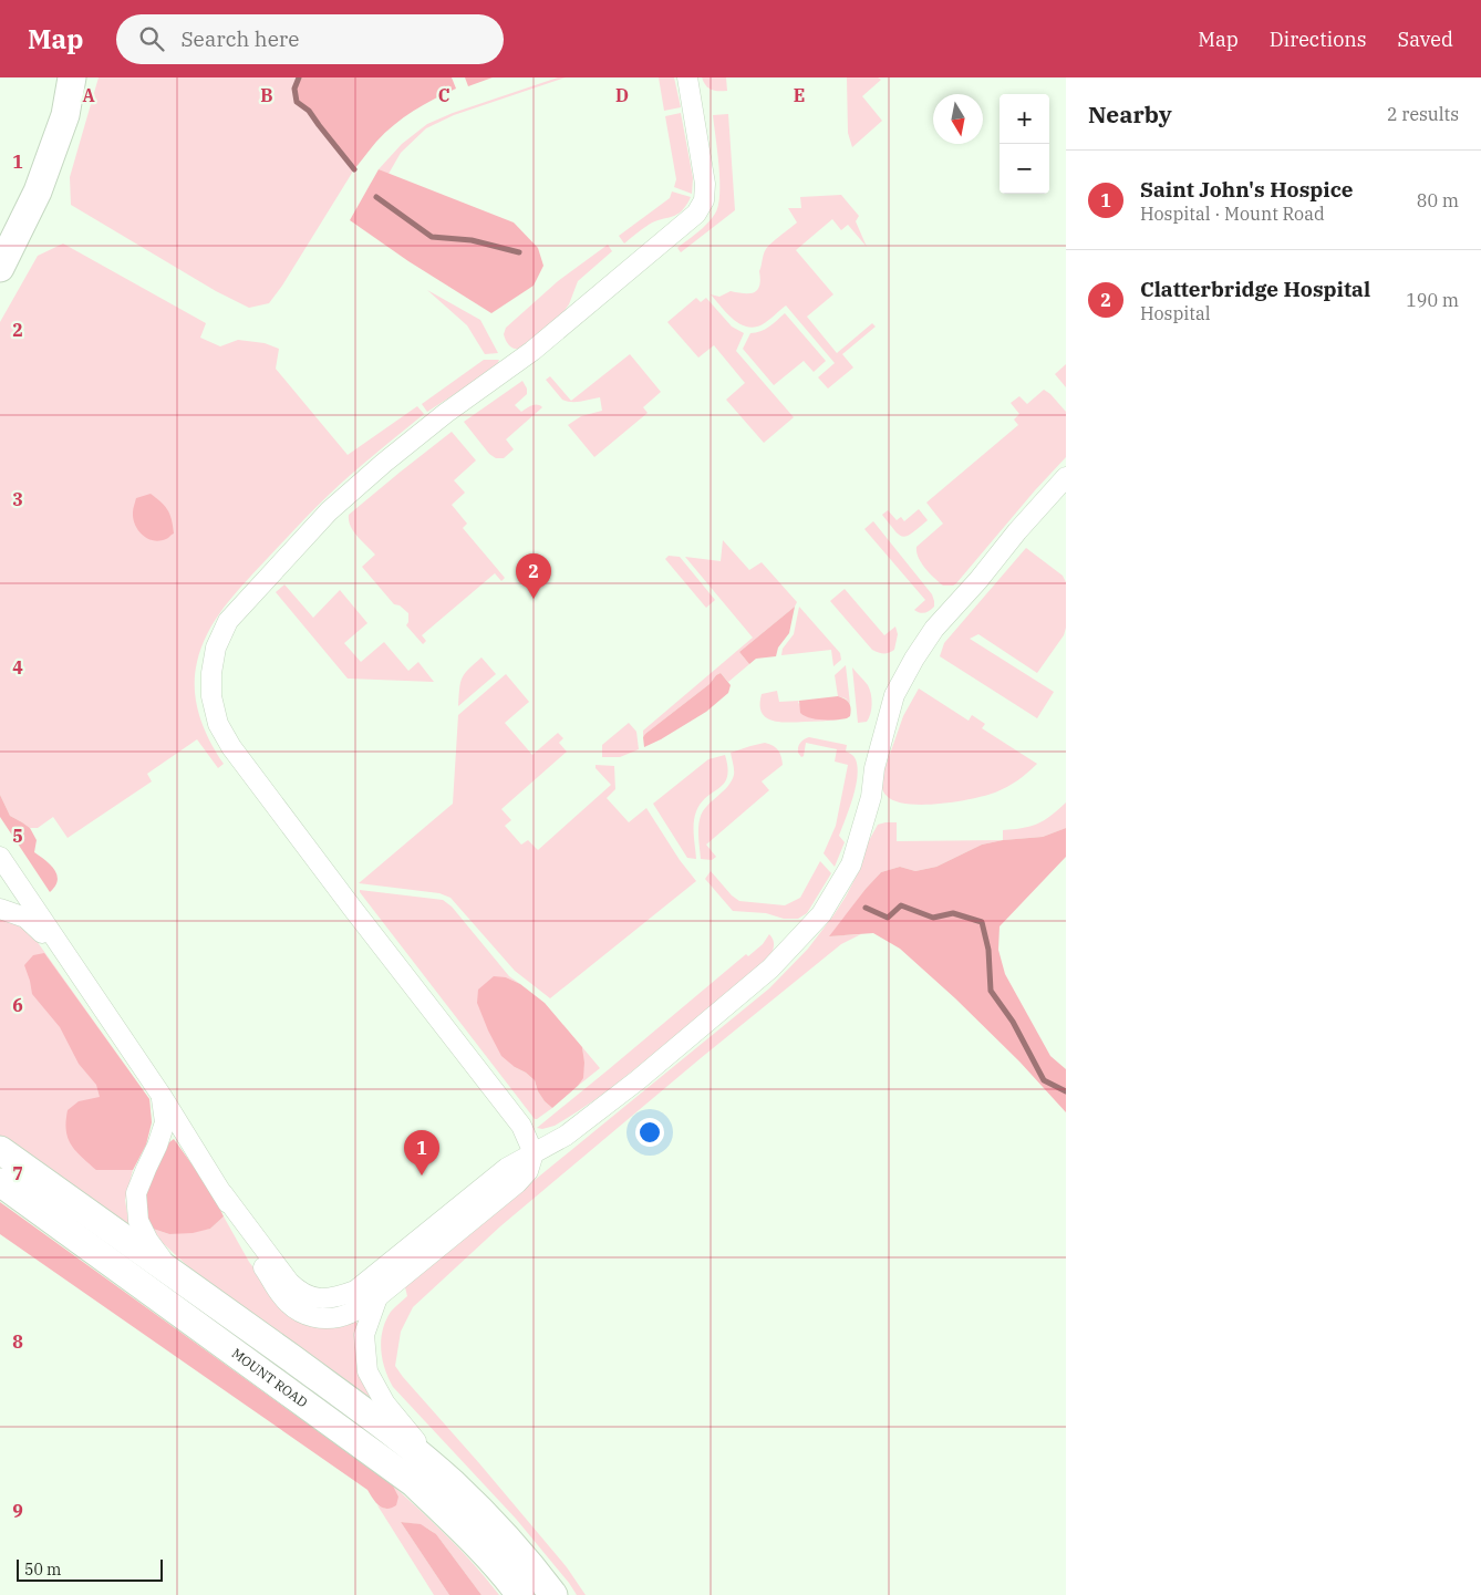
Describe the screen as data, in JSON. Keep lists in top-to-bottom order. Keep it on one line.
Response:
{"streets":{"main road":["MOUNT ROAD"]},"scale_bar":"50 m","north":"bottom","page":{"header":"Map","search":"Search here","nav":["Map","Directions","Saved"],"heading":["Nearby","2 results"],"map_buttons":["+","−"],"list":[{"mark":"1","name":"Saint John's Hospice","note":"Hospital · Mount Road","value":"80 m"},{"mark":"2","name":"Clatterbridge Hospital","note":"Hospital","value":"190 m"}],"pins":["2","1"],"scale":"50 m"},"grid":{"columns":["A","B","C","D","E"],"rows":["1","2","3","4","5","6","7","8","9"]}}
